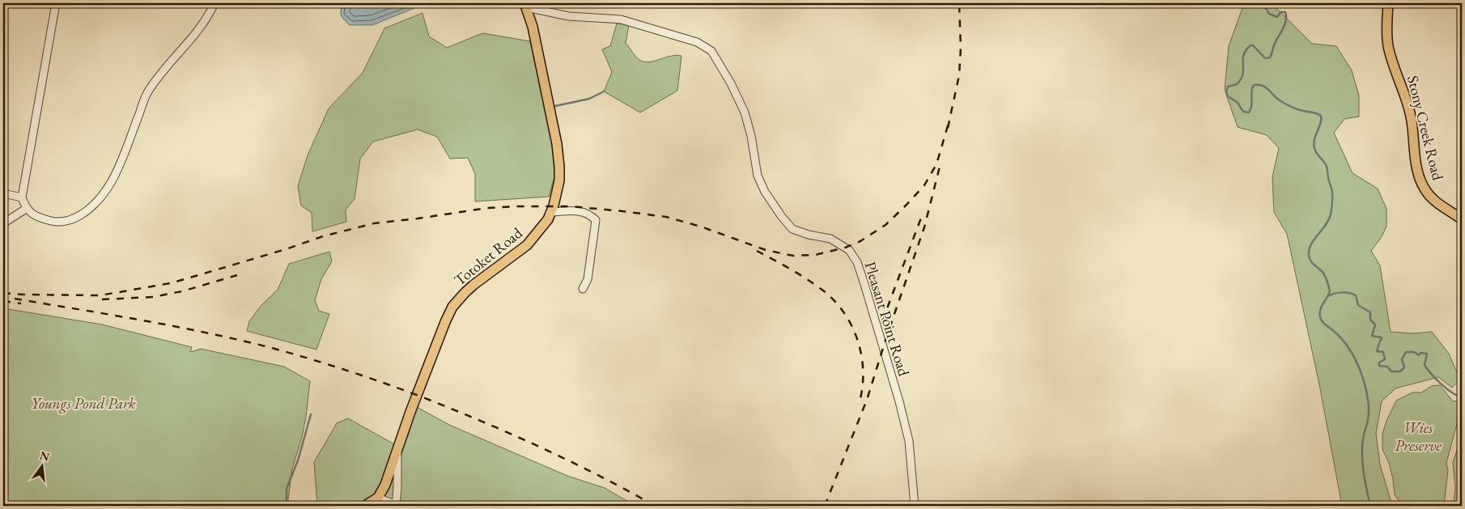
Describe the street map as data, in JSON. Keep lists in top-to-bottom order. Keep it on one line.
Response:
{"streets":{"main road":["Stony Creek Road","Totoket Road"],"street":["Pleasant Point Road"]},"crossings":[["Totoket Road","Pleasant Point Road"]],"parks":["Youngs Pond Park","Wies Preserve"],"north":"top"}
